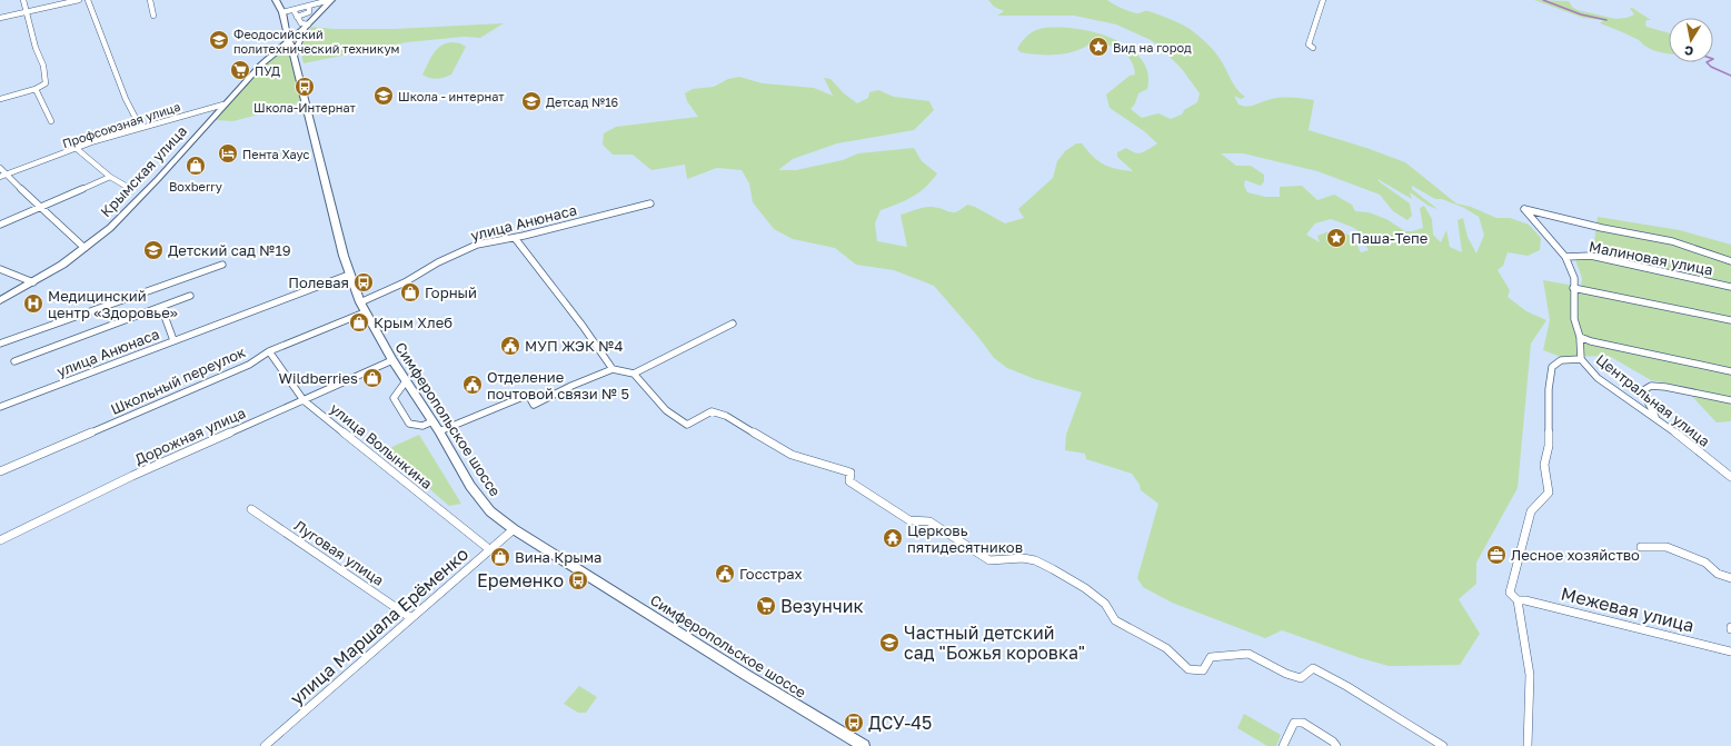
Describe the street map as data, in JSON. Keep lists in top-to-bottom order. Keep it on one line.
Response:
{"streets":{"main road":["Крымская улица","Симферопольское шоссе"],"street":["Профсоюзная улица","улица Анюнаса","Малиновая улица","Школьный переулок","Центральная улица","Дорожная улица","улица Волынкина","Луговая улица","Межевая улица","улица Маршала Ерёменко"]},"crossings":[["Профсоюзная улица","Крымская улица"],["Крымская улица","Симферопольское шоссе"],["улица Анюнаса","Симферопольское шоссе"],["Школьный переулок","Симферопольское шоссе"],["Школьный переулок","улица Волынкина"],["Симферопольское шоссе","Дорожная улица"],["Симферопольское шоссе","улица Маршала Ерёменко"],["Дорожная улица","улица Волынкина"],["улица Волынкина","улица Маршала Ерёменко"],["Луговая улица","улица Маршала Ерёменко"]],"places":{"school or university":["Феодосийский политехнический техникум","Школа - интернат","Детсад №16","Детский сад №19","Частный детский сад \"Божья коровка\""],"place":["Вид на город","Паша-Тепе"],"supermarket":["ПУД","Везунчик"],"bus stop":["Школа-Интернат","Полевая","Еременко","ДСУ-45"],"hotel":["Пента Хаус"],"shop":["Boxberry","Горный","Крым Хлеб","Wildberries","Вина Крыма"],"hospital":["Медицинский центр «Здоровье»"],"public building":["МУП ЖЭК №4","Отделение почтовой связи № 5","Госстрах"],"temple":["Церковь пятидесятников"],"office":["Лесное хозяйство"]},"north":"bottom"}
